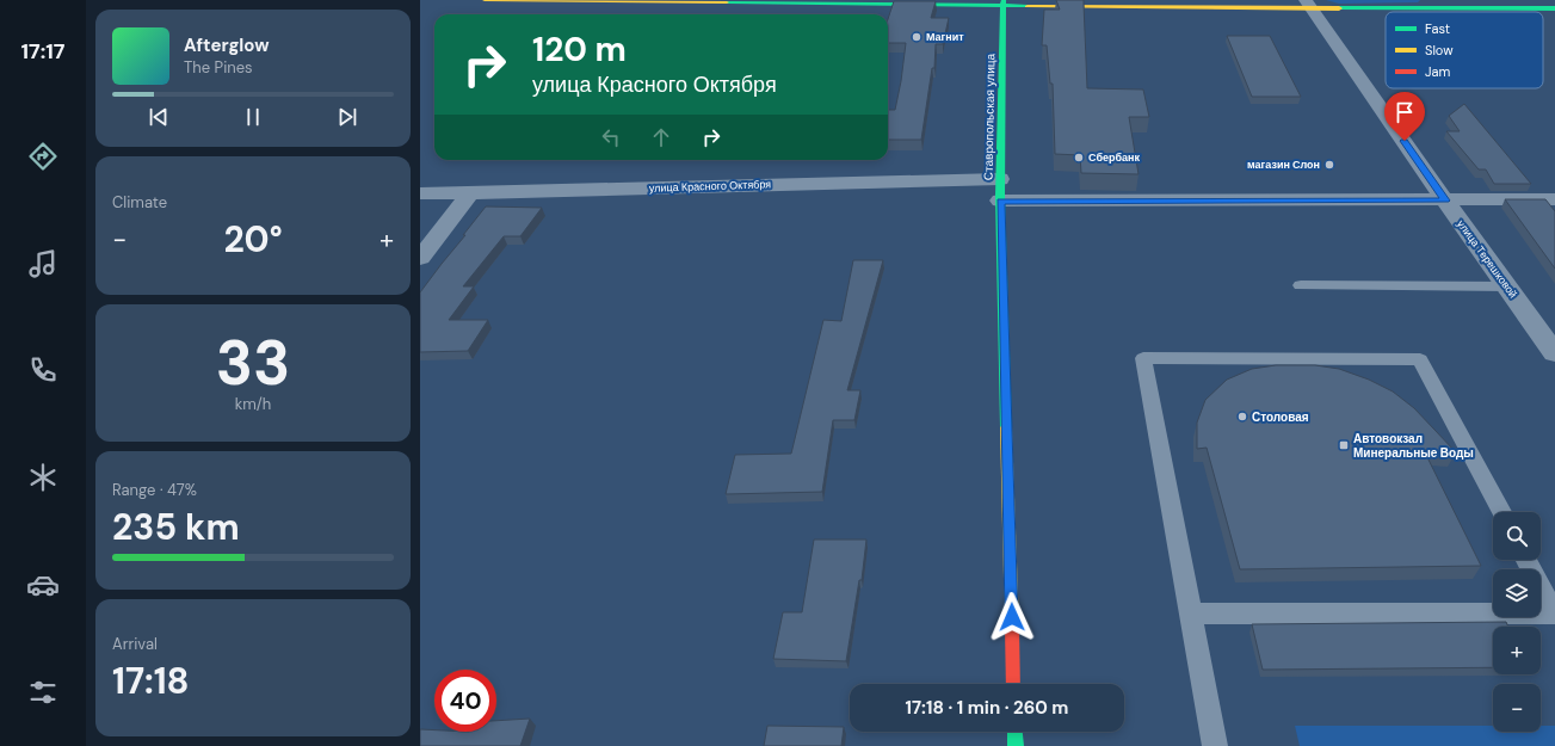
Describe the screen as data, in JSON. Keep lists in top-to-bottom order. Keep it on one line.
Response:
{"streets":{"street":["Ставропольская улица","улица Красного Октября","улица Терешковой"]},"crossings":[["Ставропольская улица","улица Красного Октября"]],"places":{"other":["Магнит","Сбербанк","магазин Слон","Столовая"],"transit":["Автовокзал Минеральные Воды"]},"legend":["Fast","Slow","Jam"],"page":{"tabs":"17:17","turn":["120 m","улица Красного Октября"],"song":["Afterglow","The Pines"],"tile":["Climate",["33","km/h"],["Range · 47%","235 km"],["Arrival","17:18"]],"heat":["−","20°","+"],"map_buttons":["+","−"],"limit":"40","trip":"17:18 · 1 min · 260 m"}}
